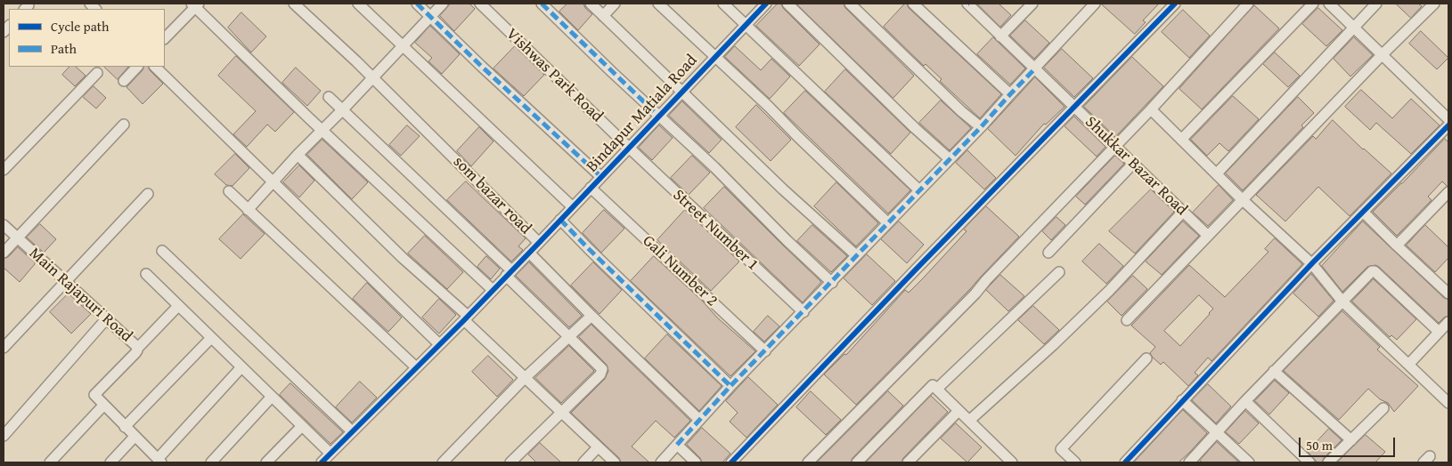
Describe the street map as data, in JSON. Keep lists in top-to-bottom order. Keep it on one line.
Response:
{"streets":{"street":["Vishwas Park Road","Bindapur Matiala Road","Shukkar Bazar Road","som bazar road","Street Number 1","Gali Number 2","Main Rajapuri Road"]},"crossings":[["Vishwas Park Road","Bindapur Matiala Road"],["Vishwas Park Road","Street Number 1"],["Bindapur Matiala Road","som bazar road"],["Bindapur Matiala Road","Street Number 1"],["Bindapur Matiala Road","Gali Number 2"]],"legend":["Cycle path","Path"],"scale_bar":"50 m"}
